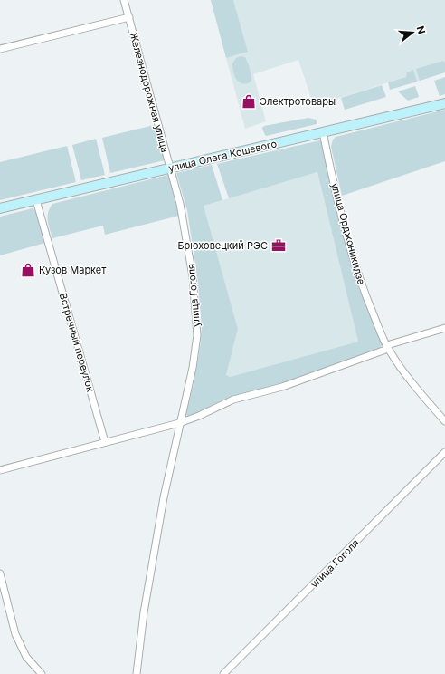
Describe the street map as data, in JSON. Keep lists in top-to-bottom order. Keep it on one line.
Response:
{"streets":{"main road":["улица Олега Кошевого"],"street":["Железнодорожная улица","улица Орджоникидзе","улица Гоголя","Встречный переулок"]},"crossings":[["Железнодорожная улица","улица Олега Кошевого"],["Железнодорожная улица","улица Гоголя"],["улица Олега Кошевого","улица Орджоникидзе"],["улица Олега Кошевого","улица Гоголя"],["улица Олега Кошевого","Встречный переулок"]],"places":{"shop":["Электротовары","Кузов Маркет"],"office":["Брюховецкий РЭС"]},"north":"right"}
